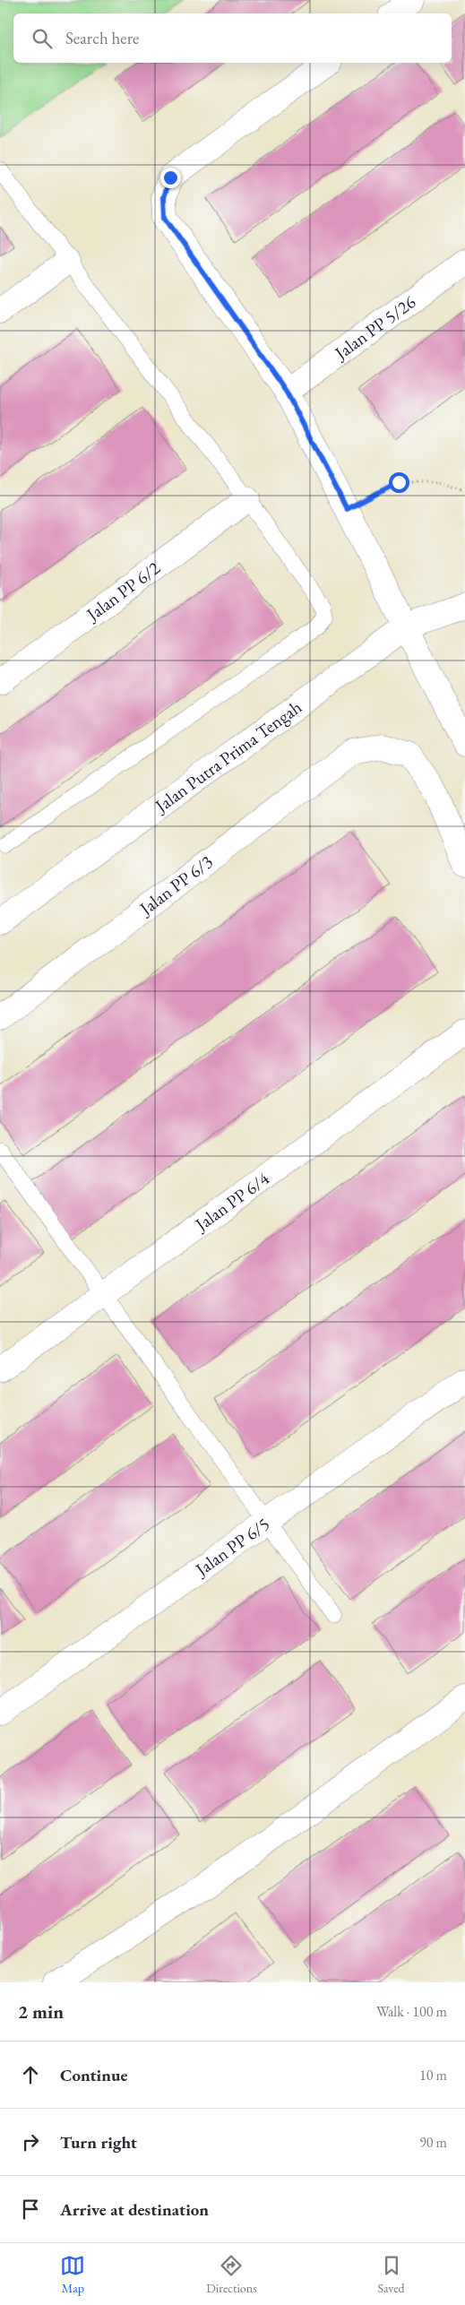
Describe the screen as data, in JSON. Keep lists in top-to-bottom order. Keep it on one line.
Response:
{"streets":{"street":["Jalan PP 5/26","Jalan PP 6/2","Jalan Putra Prima Tengah","Jalan PP 6/3","Jalan PP 6/4","Jalan PP 6/5"]},"page":{"search":"Search here","heading":["2 min","Walk · 100 m"],"list":[["Continue","10 m"],["Turn right","90 m"],"Arrive at destination"],"nav":["Map","Directions","Saved"]}}
